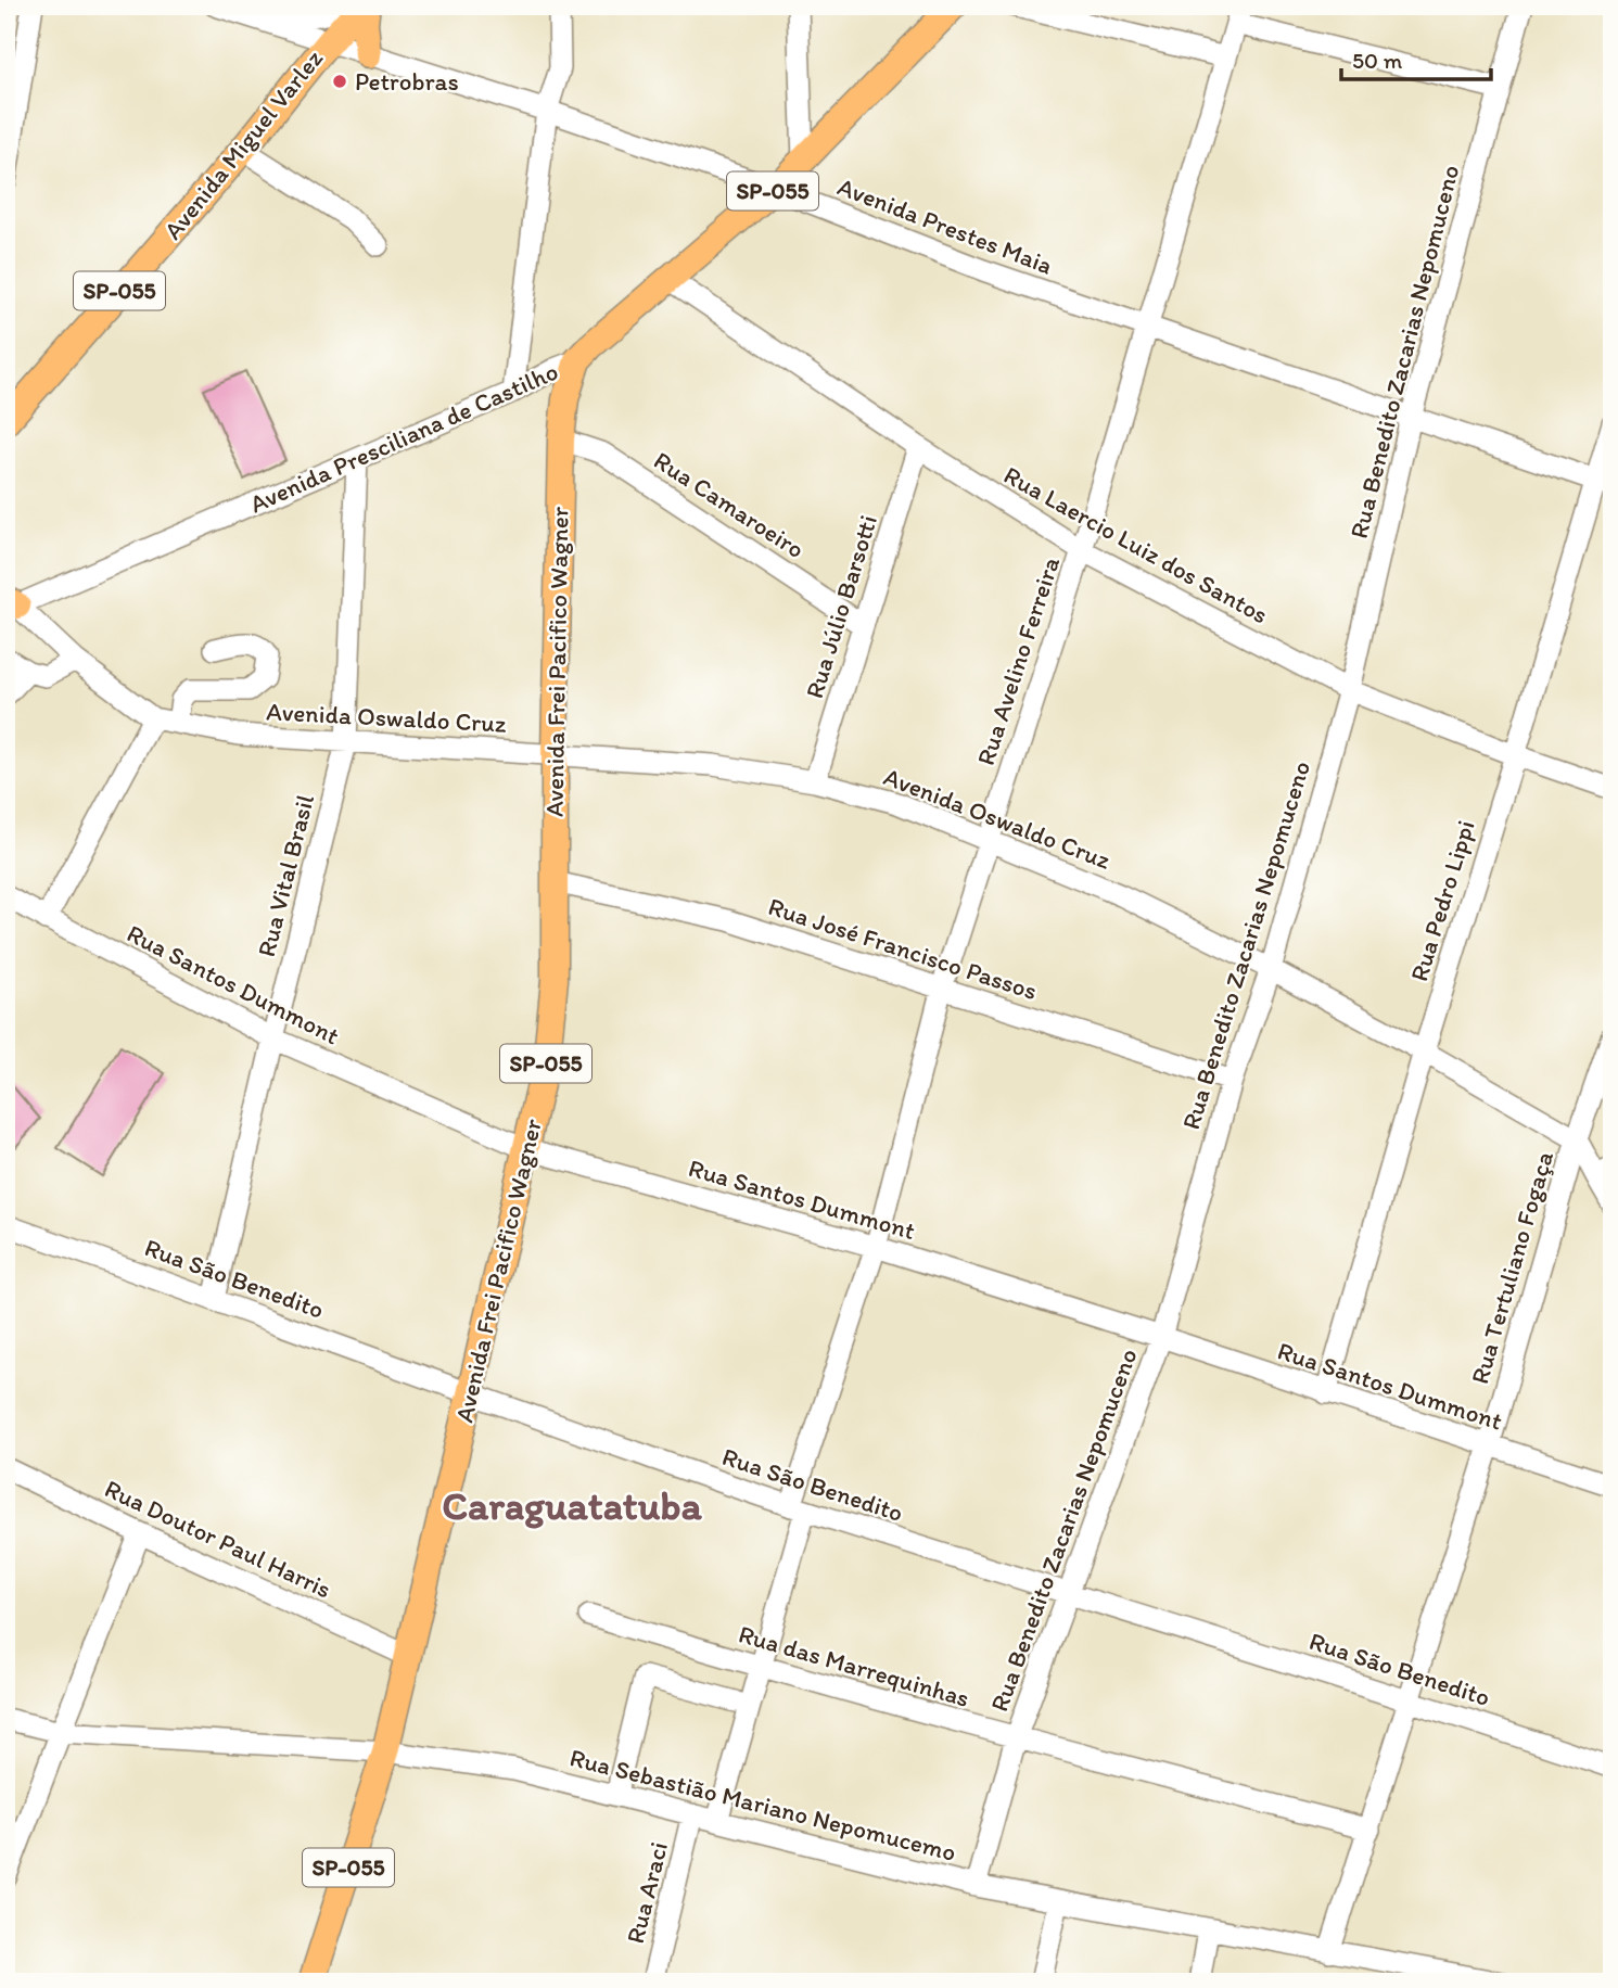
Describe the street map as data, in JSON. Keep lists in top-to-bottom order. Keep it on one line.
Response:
{"streets":{"main road":["Avenida Miguel Varlez","SP-055","Avenida Presciliana de Castilho","Avenida Frei Pacifico Wagner"],"street":["Avenida Prestes Maia","Rua Benedito Zacarias Nepomuceno","Rua Camaroeiro","Rua Laercio Luiz dos Santos","Rua Júlio Barsotti","Rua Avelino Ferreira","Avenida Oswaldo Cruz","Rua Vital Brasil","Rua Pedro Lippi","Rua José Francisco Passos","Rua Santos Dummont","Rua Tertuliano Fogaça","Rua São Benedito","Rua Doutor Paul Harris","Rua das Marrequinhas","Rua Sebastião Mariano Nepomucemo","Rua Araci"]},"crossings":[["Avenida Miguel Varlez","Avenida Prestes Maia"],["Avenida Prestes Maia","Rua Benedito Zacarias Nepomuceno"],["Avenida Prestes Maia","Avenida Presciliana de Castilho"],["Avenida Prestes Maia","Rua Avelino Ferreira"],["Avenida Prestes Maia","Rua Pedro Lippi"],["Rua Benedito Zacarias Nepomuceno","Rua Laercio Luiz dos Santos"],["Rua Benedito Zacarias Nepomuceno","Avenida Oswaldo Cruz"],["Rua Benedito Zacarias Nepomuceno","Rua José Francisco Passos"],["Rua Benedito Zacarias Nepomuceno","Rua Santos Dummont"],["Rua Benedito Zacarias Nepomuceno","Rua São Benedito"],["Rua Benedito Zacarias Nepomuceno","Rua das Marrequinhas"],["Rua Benedito Zacarias Nepomuceno","Rua Sebastião Mariano Nepomucemo"],["Avenida Presciliana de Castilho","Rua Laercio Luiz dos Santos"],["Avenida Presciliana de Castilho","Avenida Frei Pacifico Wagner"],["Avenida Presciliana de Castilho","Avenida Oswaldo Cruz"],["Avenida Presciliana de Castilho","Rua Vital Brasil"],["Rua Camaroeiro","Rua Júlio Barsotti"],["Rua Camaroeiro","Avenida Frei Pacifico Wagner"],["Rua Laercio Luiz dos Santos","Rua Júlio Barsotti"],["Rua Laercio Luiz dos Santos","Rua Avelino Ferreira"],["Rua Laercio Luiz dos Santos","Rua Pedro Lippi"],["Rua Júlio Barsotti","Avenida Oswaldo Cruz"],["Rua Avelino Ferreira","Avenida Oswaldo Cruz"],["Rua Avelino Ferreira","Rua José Francisco Passos"],["Rua Avelino Ferreira","Rua Santos Dummont"],["Rua Avelino Ferreira","Rua São Benedito"],["Rua Avelino Ferreira","Rua das Marrequinhas"],["Rua Avelino Ferreira","Rua Sebastião Mariano Nepomucemo"],["Avenida Frei Pacifico Wagner","Avenida Oswaldo Cruz"],["Avenida Frei Pacifico Wagner","Rua José Francisco Passos"],["Avenida Frei Pacifico Wagner","Rua Santos Dummont"],["Avenida Frei Pacifico Wagner","Rua São Benedito"],["Avenida Frei Pacifico Wagner","Rua Doutor Paul Harris"],["Avenida Frei Pacifico Wagner","Rua Sebastião Mariano Nepomucemo"],["Avenida Oswaldo Cruz","Rua Vital Brasil"],["Avenida Oswaldo Cruz","Rua Pedro Lippi"],["Avenida Oswaldo Cruz","Rua Tertuliano Fogaça"],["Rua Vital Brasil","Rua Santos Dummont"],["Rua Vital Brasil","Rua São Benedito"],["Rua Pedro Lippi","Rua Santos Dummont"],["Rua Santos Dummont","Rua Tertuliano Fogaça"],["Rua Tertuliano Fogaça","Rua São Benedito"],["Rua Tertuliano Fogaça","Rua das Marrequinhas"],["Rua Tertuliano Fogaça","Rua Sebastião Mariano Nepomucemo"],["Rua Sebastião Mariano Nepomucemo","Rua Araci"]],"districts":["Caraguatatuba"],"places":["Petrobras"],"scale_bar":"50 m"}
